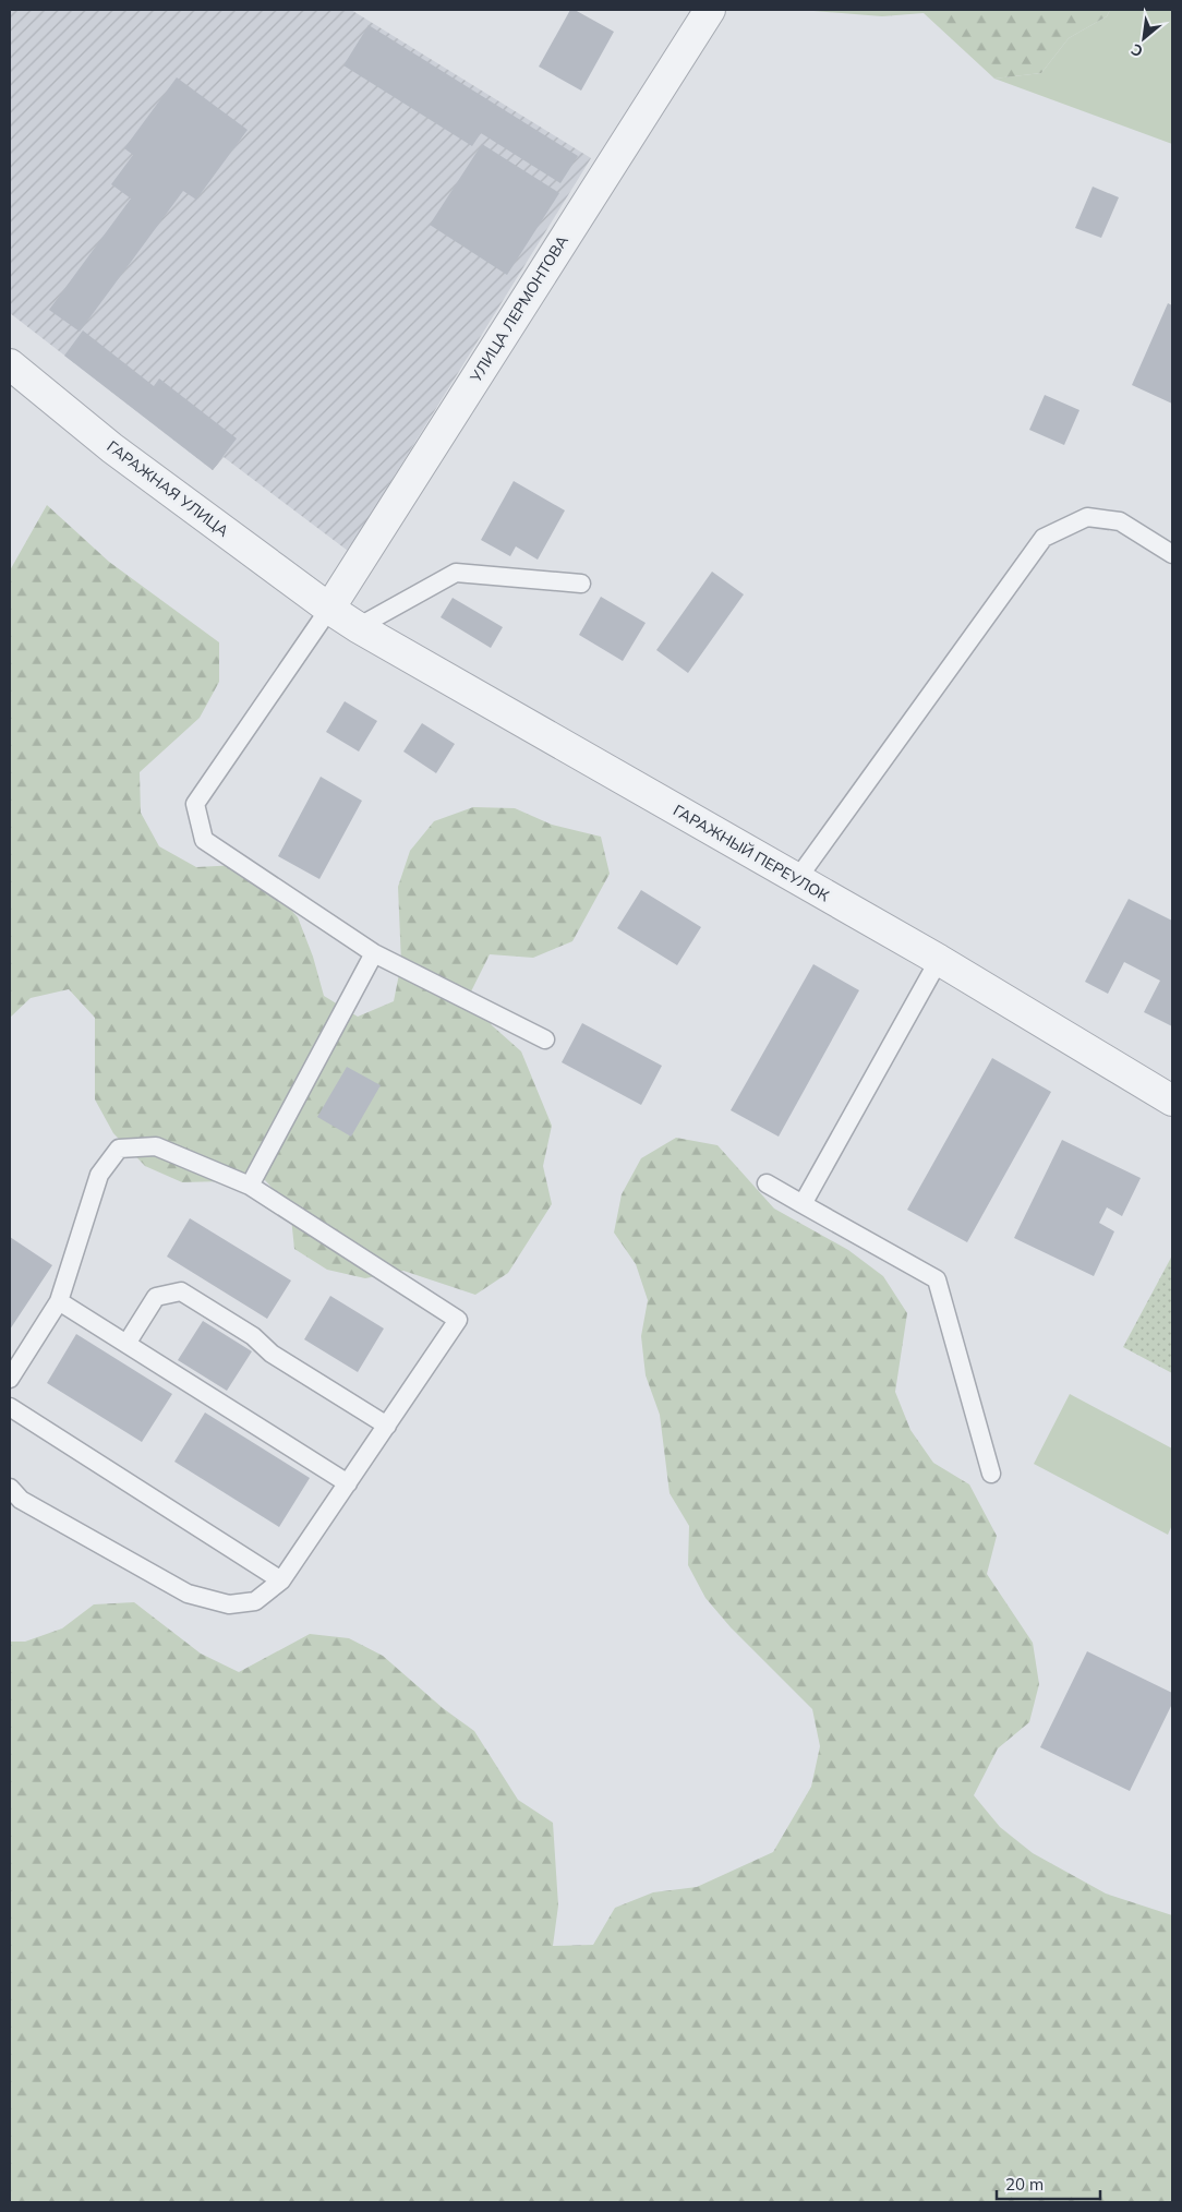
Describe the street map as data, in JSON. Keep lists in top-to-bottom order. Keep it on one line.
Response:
{"streets":{"street":["УЛИЦА ЛЕРМОНТОВА","ГАРАЖНАЯ УЛИЦА","ГАРАЖНЫЙ ПЕРЕУЛОК"]},"crossings":[["УЛИЦА ЛЕРМОНТОВА","ГАРАЖНАЯ УЛИЦА"],["УЛИЦА ЛЕРМОНТОВА","ГАРАЖНЫЙ ПЕРЕУЛОК"],["ГАРАЖНАЯ УЛИЦА","ГАРАЖНЫЙ ПЕРЕУЛОК"]],"scale_bar":"20 m","north":"bottom left"}
